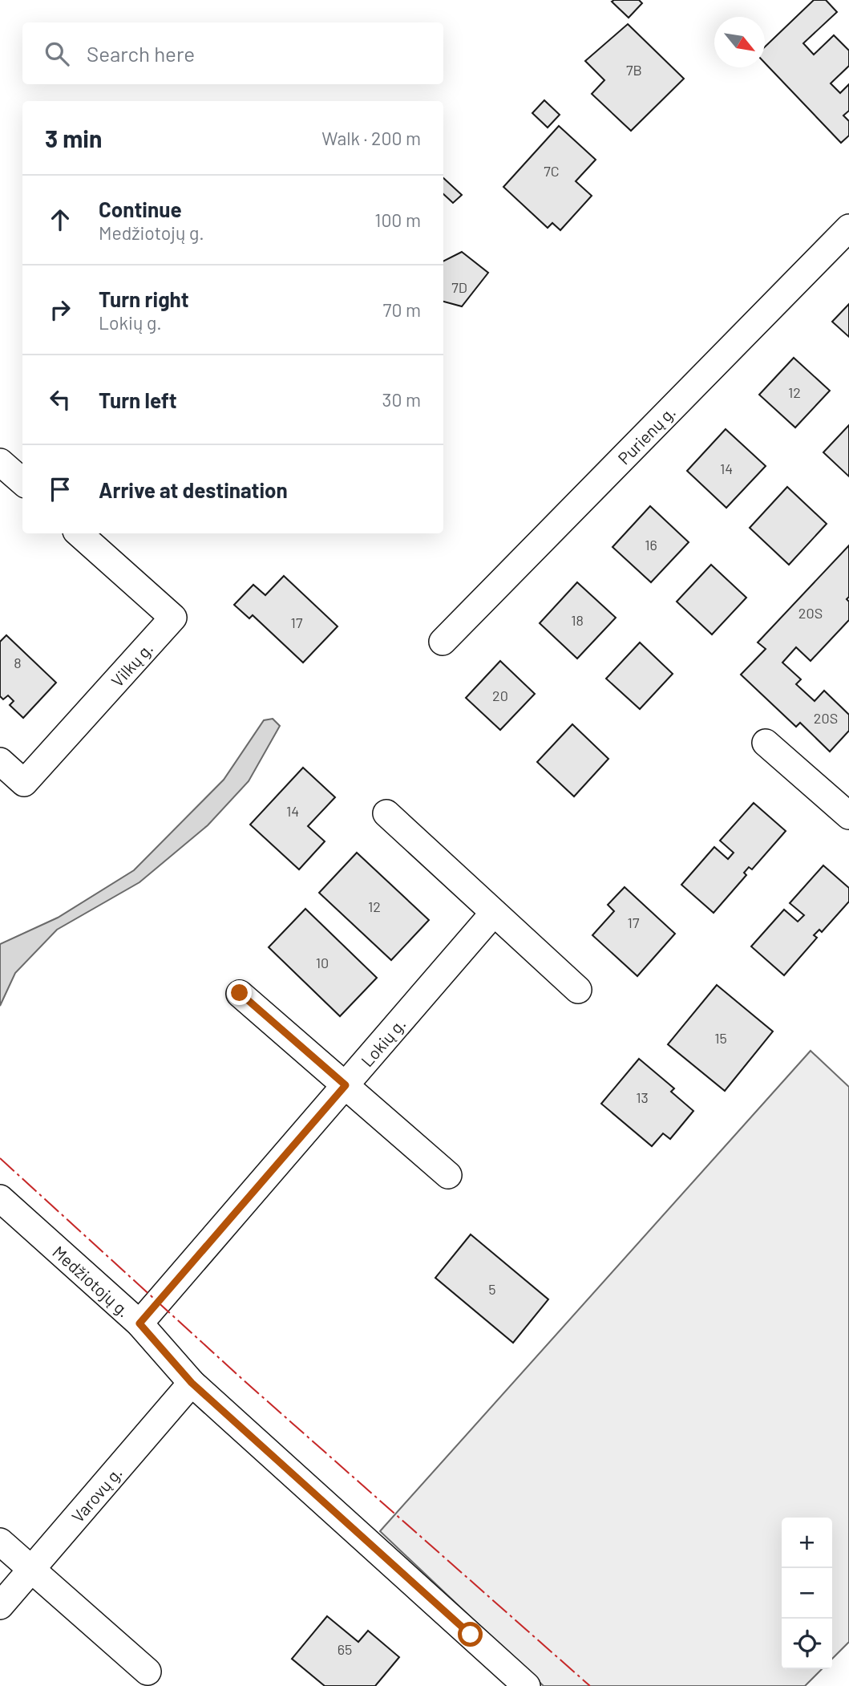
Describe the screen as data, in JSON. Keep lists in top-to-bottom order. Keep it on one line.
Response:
{"streets":{"street":["Purienų g.","Vilkų g.","Lokių g.","Medžiotojų g.","Varovų g."]},"crossings":[["Lokių g.","Medžiotojų g."],["Medžiotojų g.","Varovų g."]],"house_numbers":["7B","7C","7D","12","14","16","20S","18","17","8","20","20S","14","12","17","10","15","13","5","65"],"north":"bottom right","page":{"search":"Search here","heading":["3 min","Walk · 200 m"],"list":[["Continue","Medžiotojų g.","100 m"],["Turn right","Lokių g.","70 m"],["Turn left","30 m"],"Arrive at destination"],"map_buttons":["+","−"]}}
